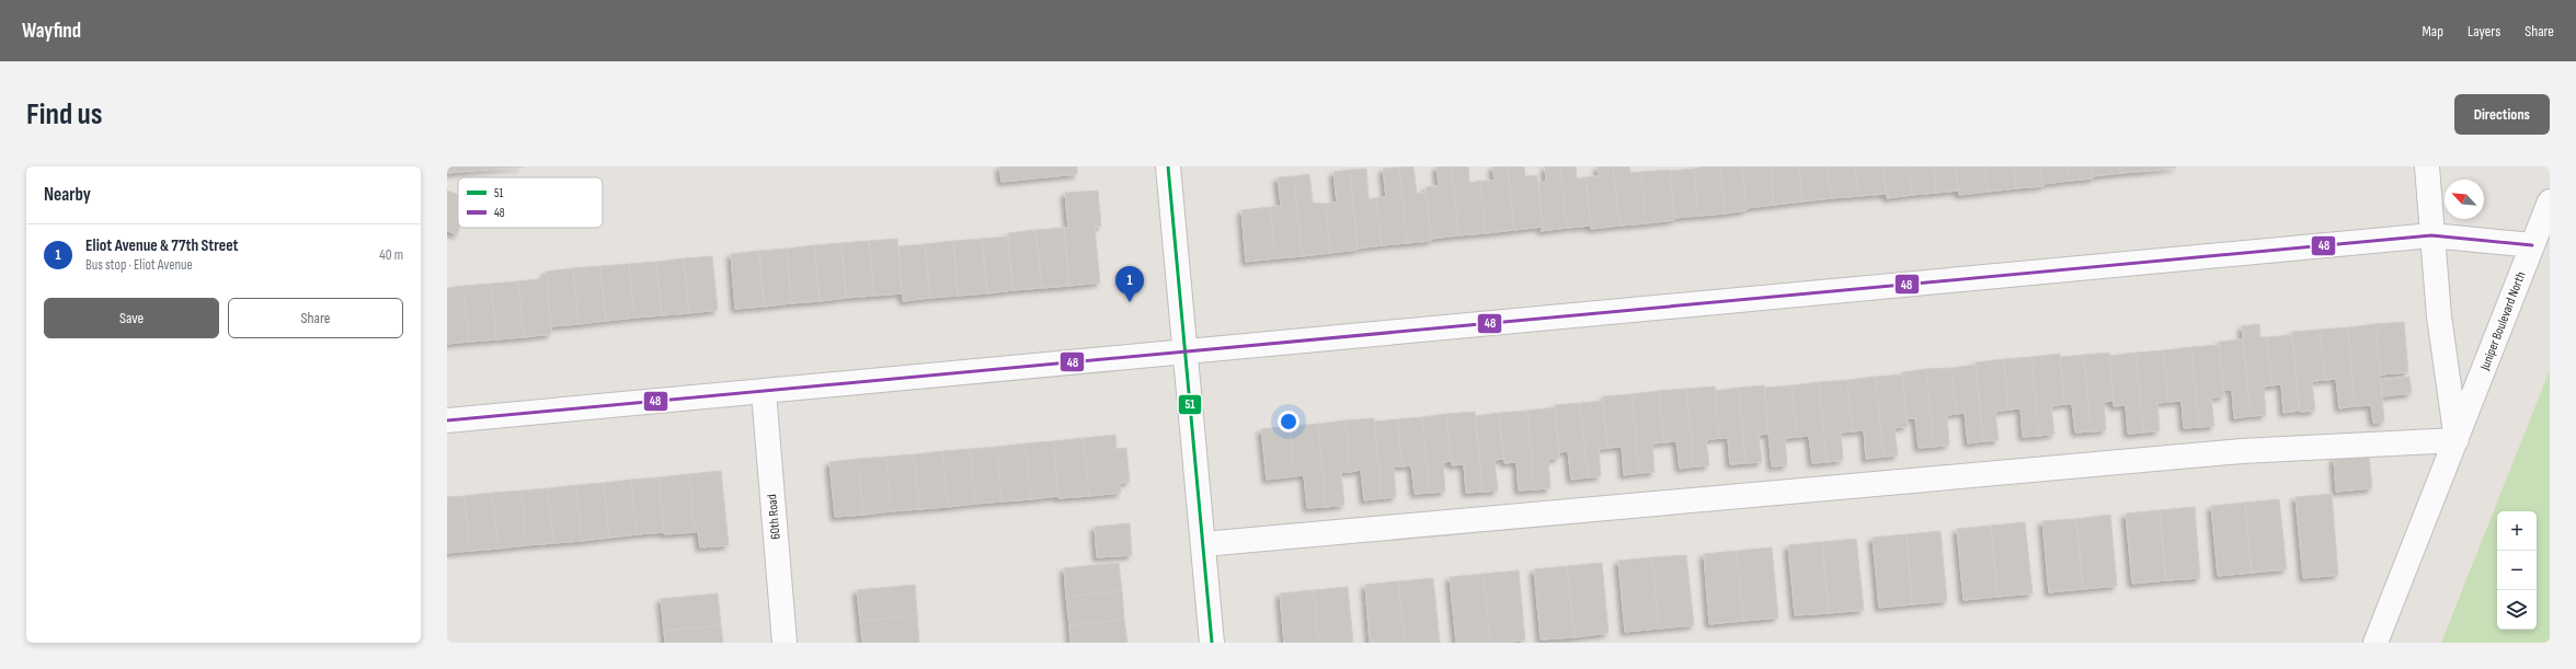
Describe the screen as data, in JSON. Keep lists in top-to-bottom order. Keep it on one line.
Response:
{"streets":{"street":["Juniper Boulevard North","60th Road"]},"lines":["transit line 51","transit line 48"],"legend":["51","48"],"north":"top left","page":{"header":"Wayfind","nav":["Map","Layers","Share"],"buttons":["Directions",["Save","Share"]],"title":"Find us","heading":"Nearby","list":[{"mark":"1","name":"Eliot Avenue & 77th Street","note":"Bus stop · Eliot Avenue","value":"40 m"}],"pins":"1","map_buttons":["+","−"]}}
